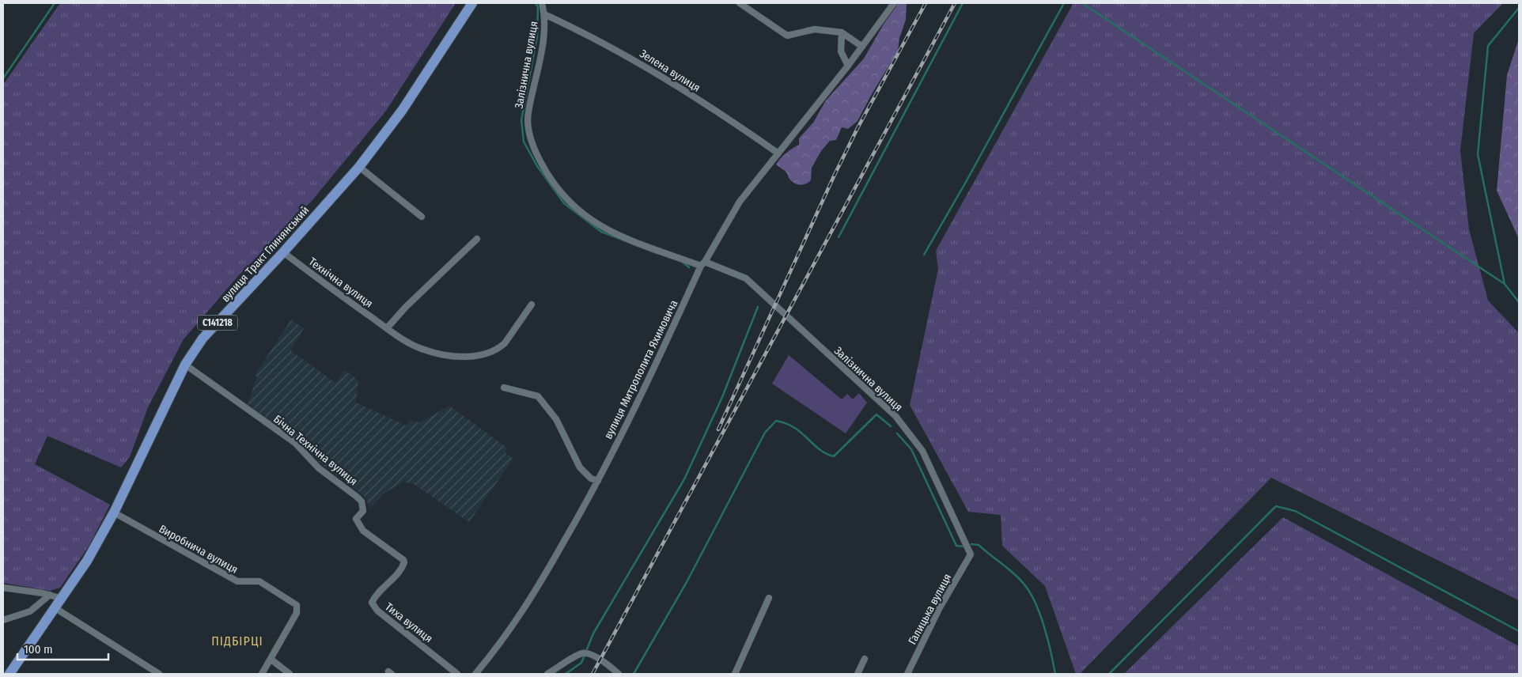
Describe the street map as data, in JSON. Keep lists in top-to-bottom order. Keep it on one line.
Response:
{"streets":{"main road":["вулиця Тракт Глинянський","С141218"],"street":["Залізнична вулиця","Зелена вулиця","Технічна вулиця","вулиця Митрополита Яхимовича","Бічна Технічна вулиця","Виробнича вулиця","Галицька вулиця","Тиха вулиця"]},"crossings":[["Залізнична вулиця","Зелена вулиця"],["Залізнична вулиця","вулиця Митрополита Яхимовича"],["Залізнична вулиця","Галицька вулиця"],["вулиця Тракт Глинянський","Технічна вулиця"],["вулиця Тракт Глинянський","Бічна Технічна вулиця"],["вулиця Тракт Глинянський","Виробнича вулиця"],["Бічна Технічна вулиця","Тиха вулиця"]],"districts":["ПІДБІРЦІ"],"scale_bar":"100 m"}
